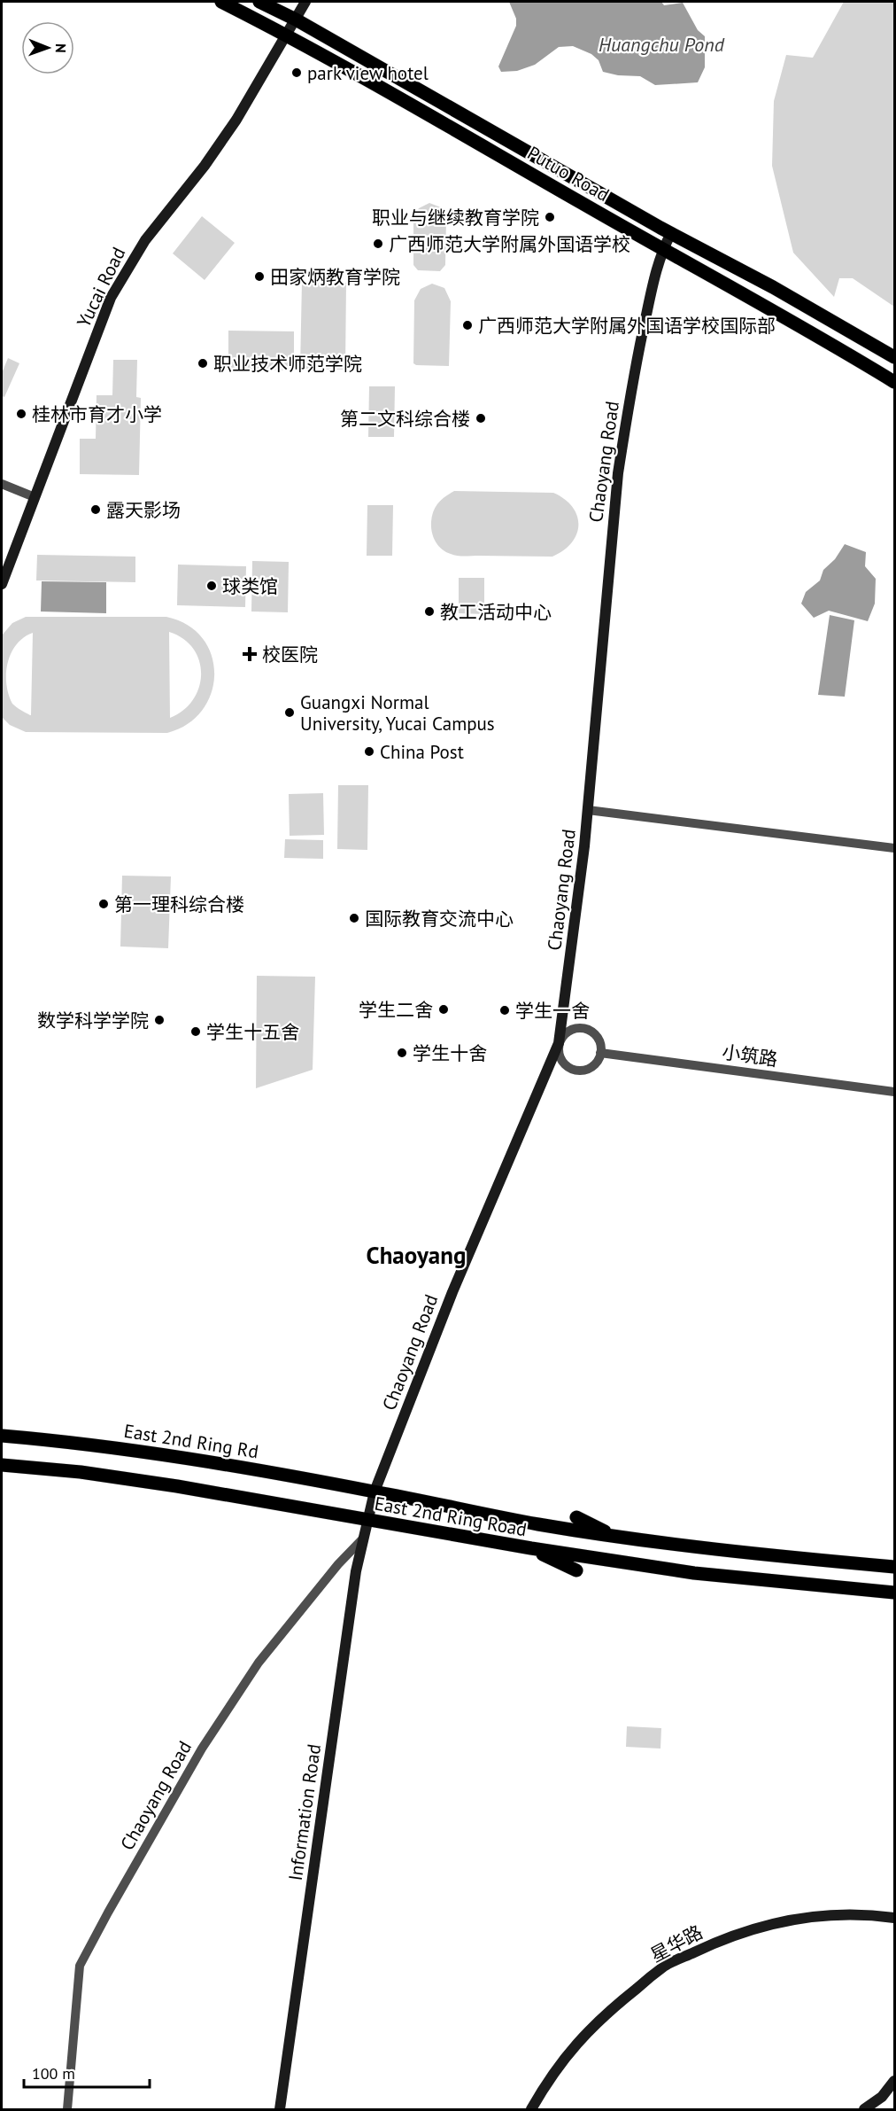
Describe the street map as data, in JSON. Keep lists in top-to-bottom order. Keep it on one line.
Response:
{"streets":{"main road":["Putuo Road","East 2nd Ring Rd","East 2nd Ring Road"],"street":["Yucai Road","Chaoyang Road","小筑路","Information Road","星华路"]},"crossings":[["Putuo Road","Yucai Road"],["Putuo Road","Chaoyang Road"],["Chaoyang Road","小筑路"],["Chaoyang Road","East 2nd Ring Rd"],["Chaoyang Road","East 2nd Ring Road"],["Chaoyang Road","Information Road"],["East 2nd Ring Rd","East 2nd Ring Road"],["East 2nd Ring Road","Information Road"]],"districts":["Chaoyang"],"water":["Huangchu Pond"],"places":{"other":["park view hotel","职业与继续教育学院","广西师范大学附属外国语学校","田家炳教育学院","广西师范大学附属外国语学校国际部","职业技术师范学院","桂林市育才小学","第二文科综合楼","露天影场","球类馆","教工活动中心","Guangxi Normal University, Yucai Campus","China Post","第一理科综合楼","国际教育交流中心","学生二舍","学生一舍","数学科学学院","学生十五舍","学生十舍"],"health":["校医院"]},"scale_bar":"100 m","north":"right"}
